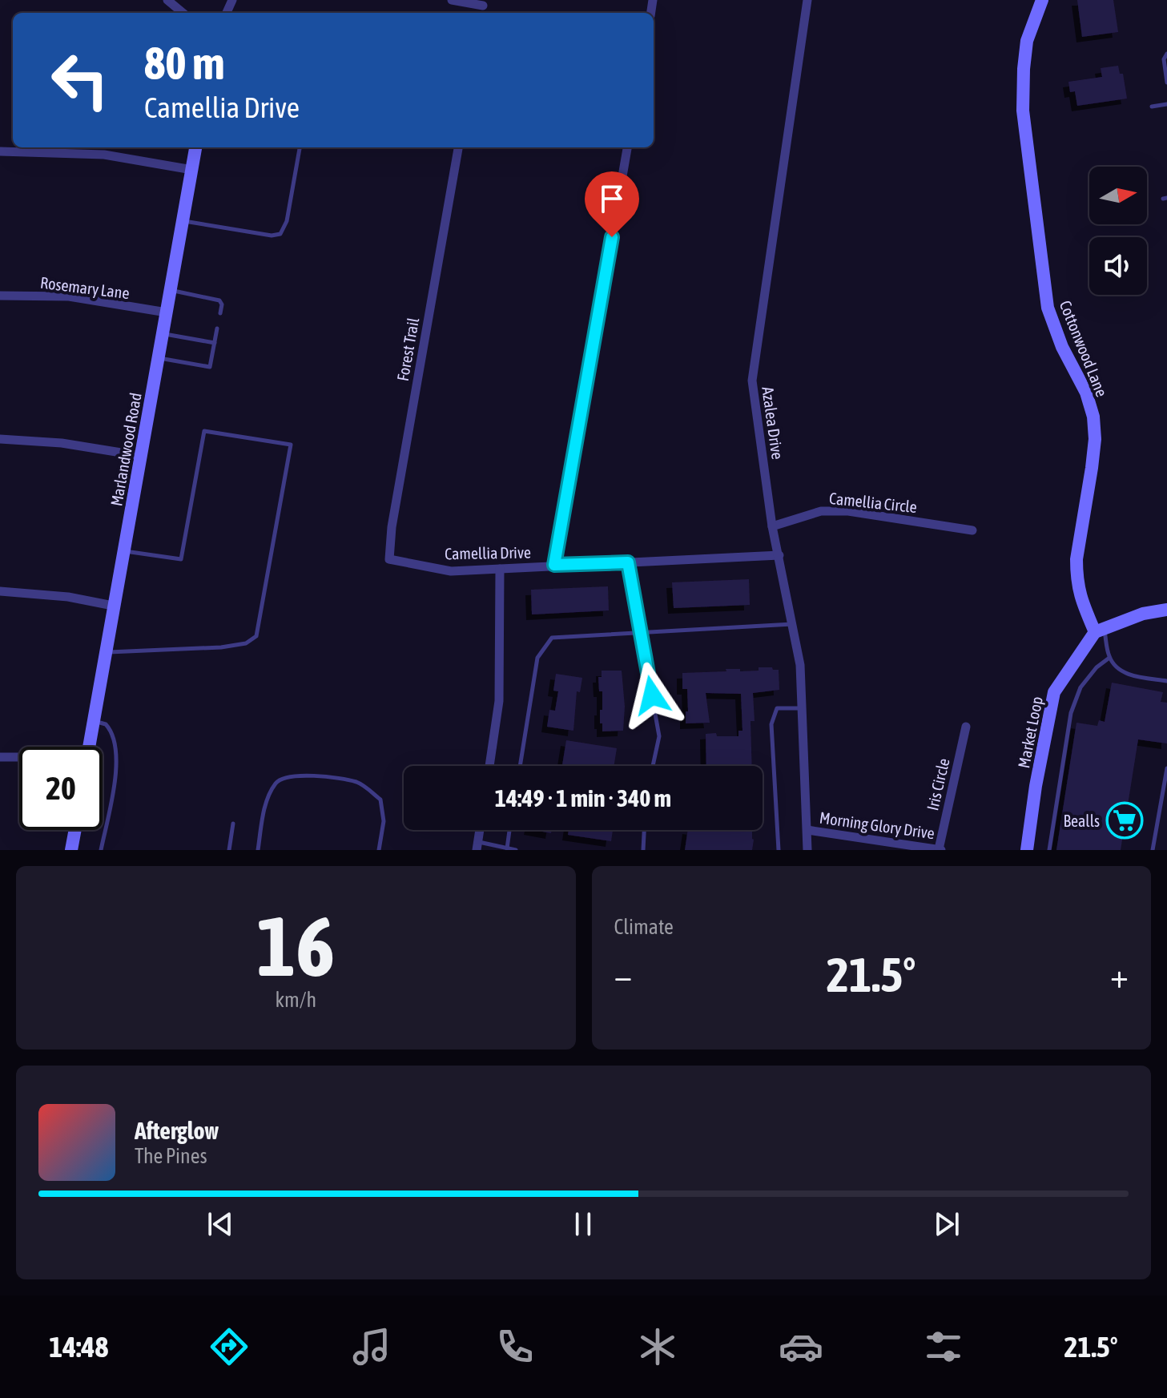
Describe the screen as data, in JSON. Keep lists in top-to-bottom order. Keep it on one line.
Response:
{"streets":{"street":["Rosemary Lane","Cottonwood Lane","Forest Trail","Azalea Drive","Marlandwood Road","Camellia Circle","Camellia Drive","Market Loop","Iris Circle","Morning Glory Drive"]},"crossings":[["Rosemary Lane","Marlandwood Road"],["Cottonwood Lane","Market Loop"],["Forest Trail","Camellia Drive"],["Azalea Drive","Camellia Circle"],["Azalea Drive","Camellia Drive"],["Azalea Drive","Morning Glory Drive"],["Iris Circle","Morning Glory Drive"]],"places":{"supermarket":["Bealls"]},"north":"right","page":{"turn":["80 m","Camellia Drive"],"limit":"20","trip":"14:49 · 1 min · 340 m","tile":[["16","km/h"],"Climate"],"heat":["−","21.5°","+"],"song":["Afterglow","The Pines"],"tabs":["14:48","21.5°"]}}
